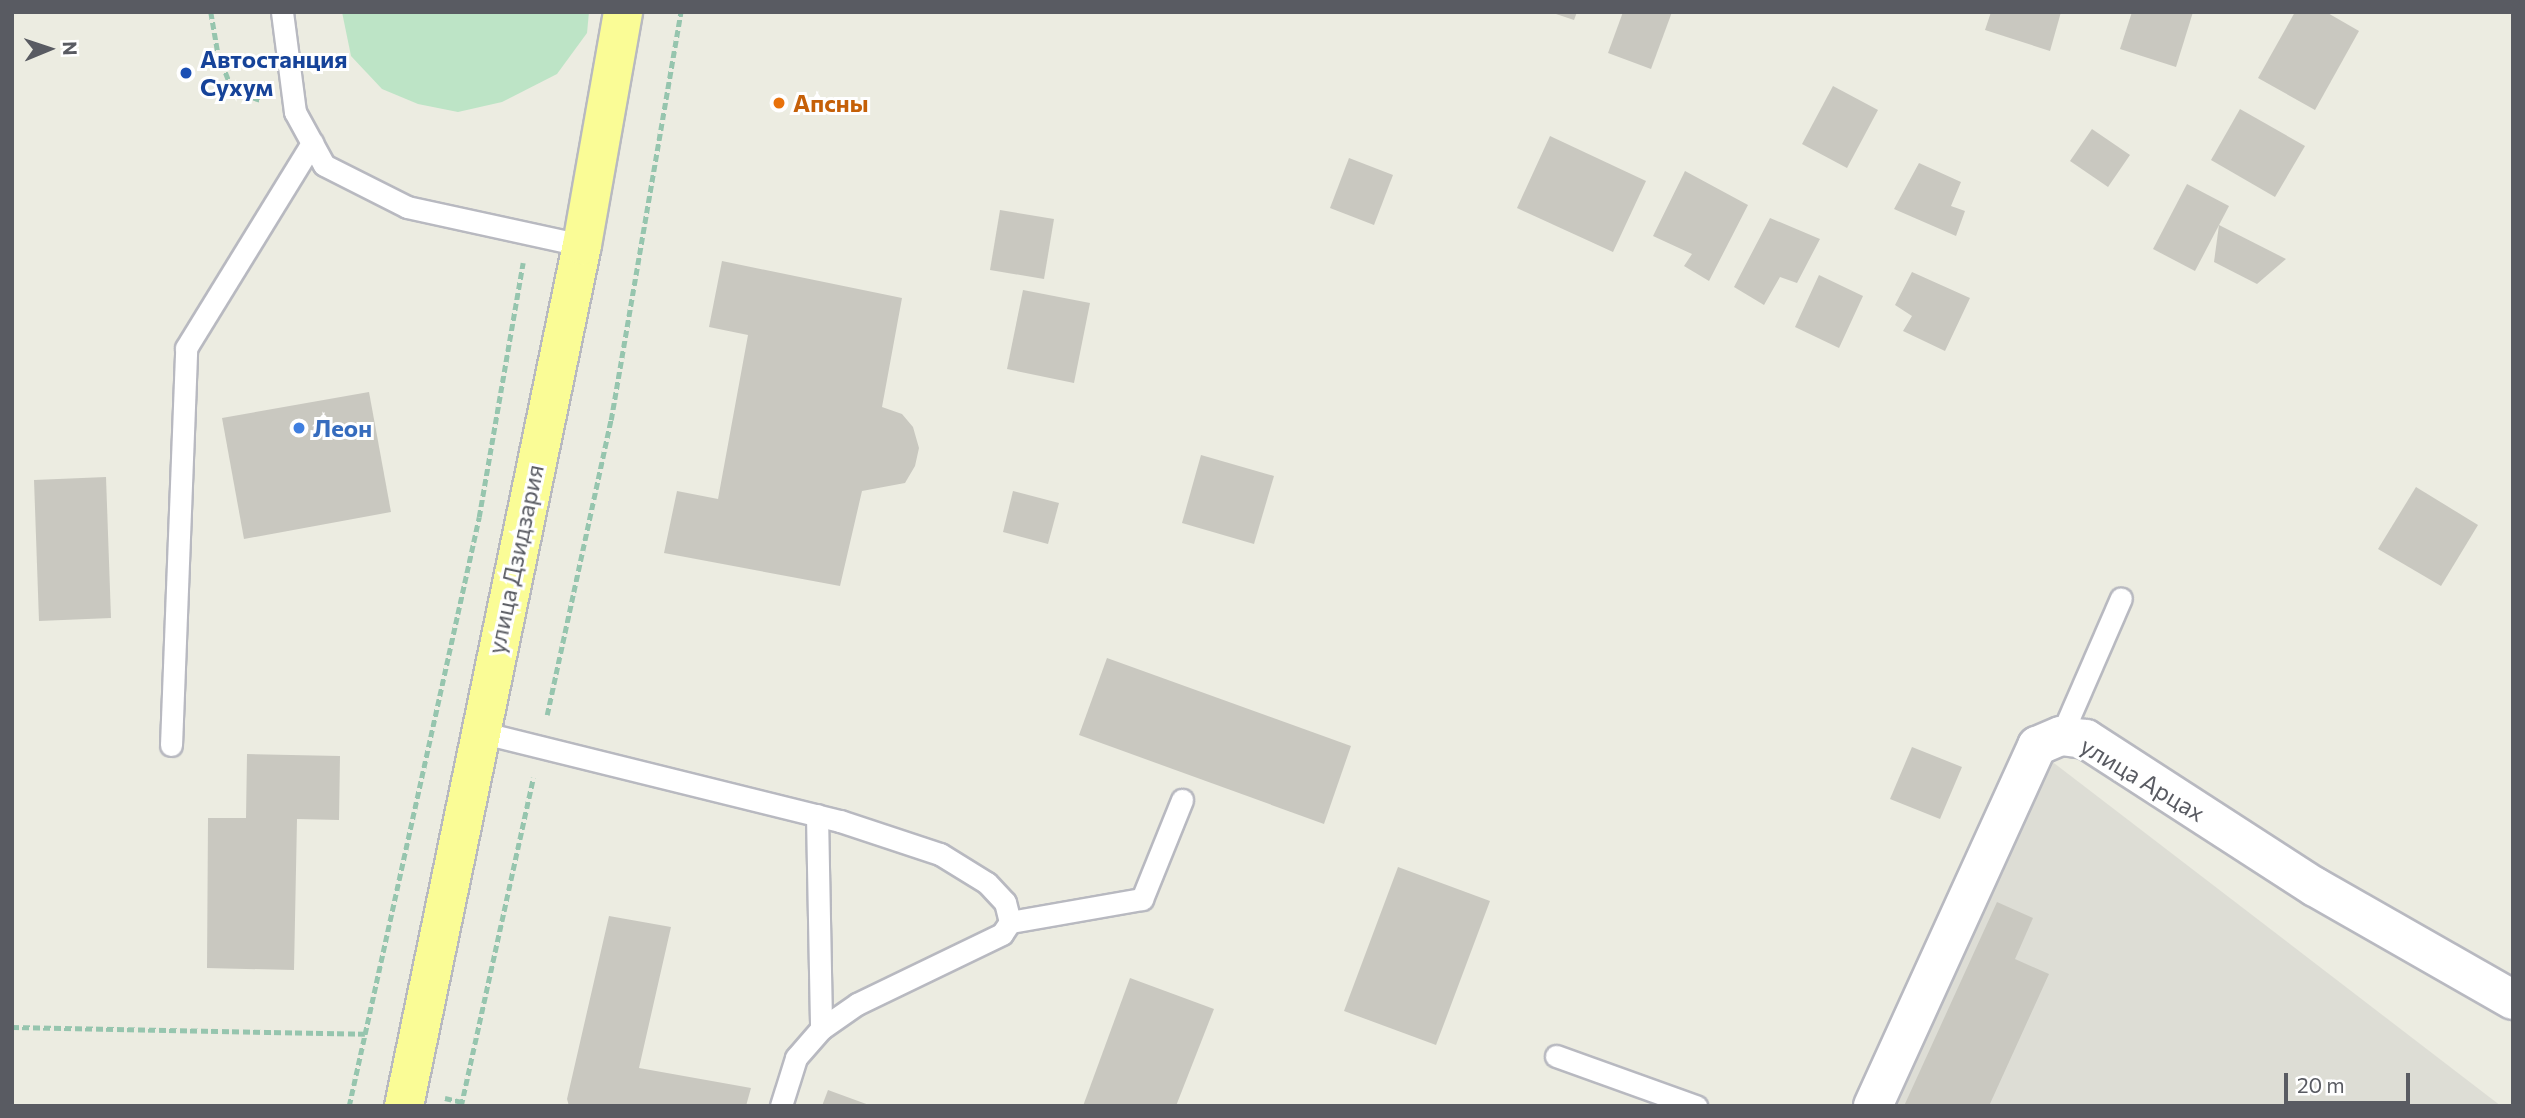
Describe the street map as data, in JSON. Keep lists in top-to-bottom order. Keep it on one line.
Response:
{"streets":{"highway":["улица Дзидзария"],"street":["улица Арцах"]},"places":["Автостанция Сухум","Апсны","Леон"],"scale_bar":"20 m","north":"right"}
